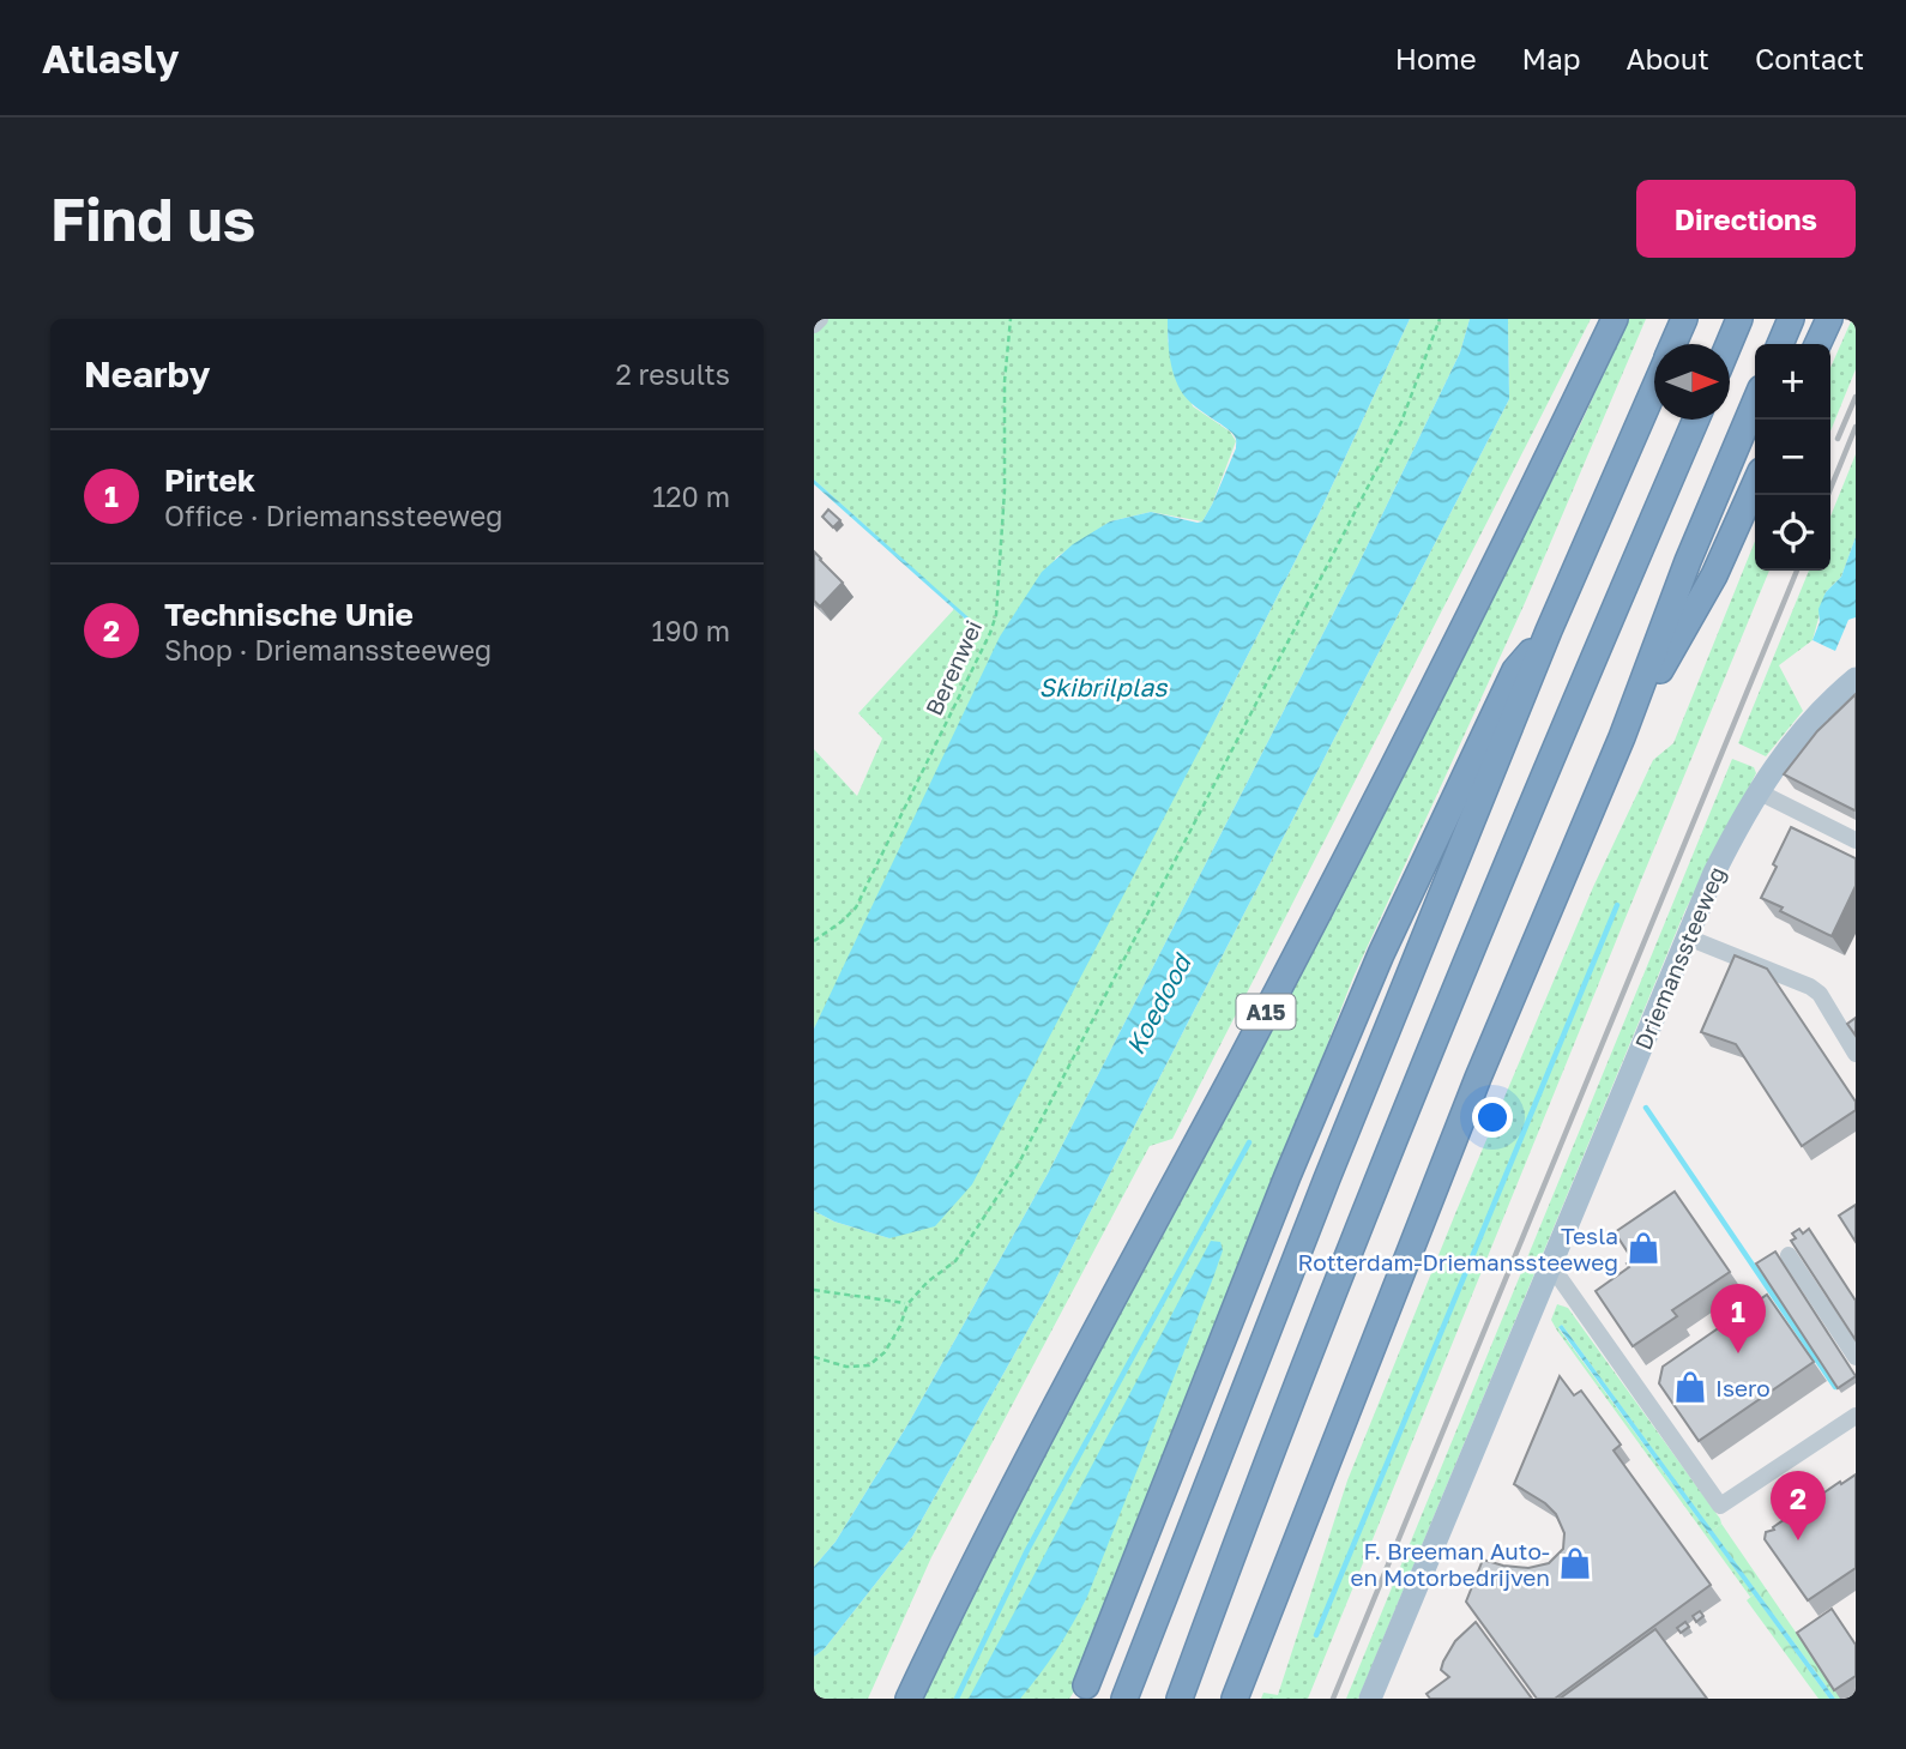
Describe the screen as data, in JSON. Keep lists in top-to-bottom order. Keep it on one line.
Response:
{"streets":{"highway":["A15"],"main road":["Driemanssteeweg"],"path":["Berenwei"]},"water":["Skibrilplas","Koedood"],"places":{"shop":["Tesla Rotterdam-Driemanssteeweg","Isero","F. Breeman Auto- en Motorbedrijven"]},"north":"right","page":{"header":"Atlasly","nav":["Home","Map","About","Contact"],"buttons":"Directions","title":"Find us","heading":["Nearby","2 results"],"map_buttons":["+","−"],"list":[{"mark":"1","name":"Pirtek","note":"Office · Driemanssteeweg","value":"120 m"},{"mark":"2","name":"Technische Unie","note":"Shop · Driemanssteeweg","value":"190 m"}],"pins":["1","2"]}}
